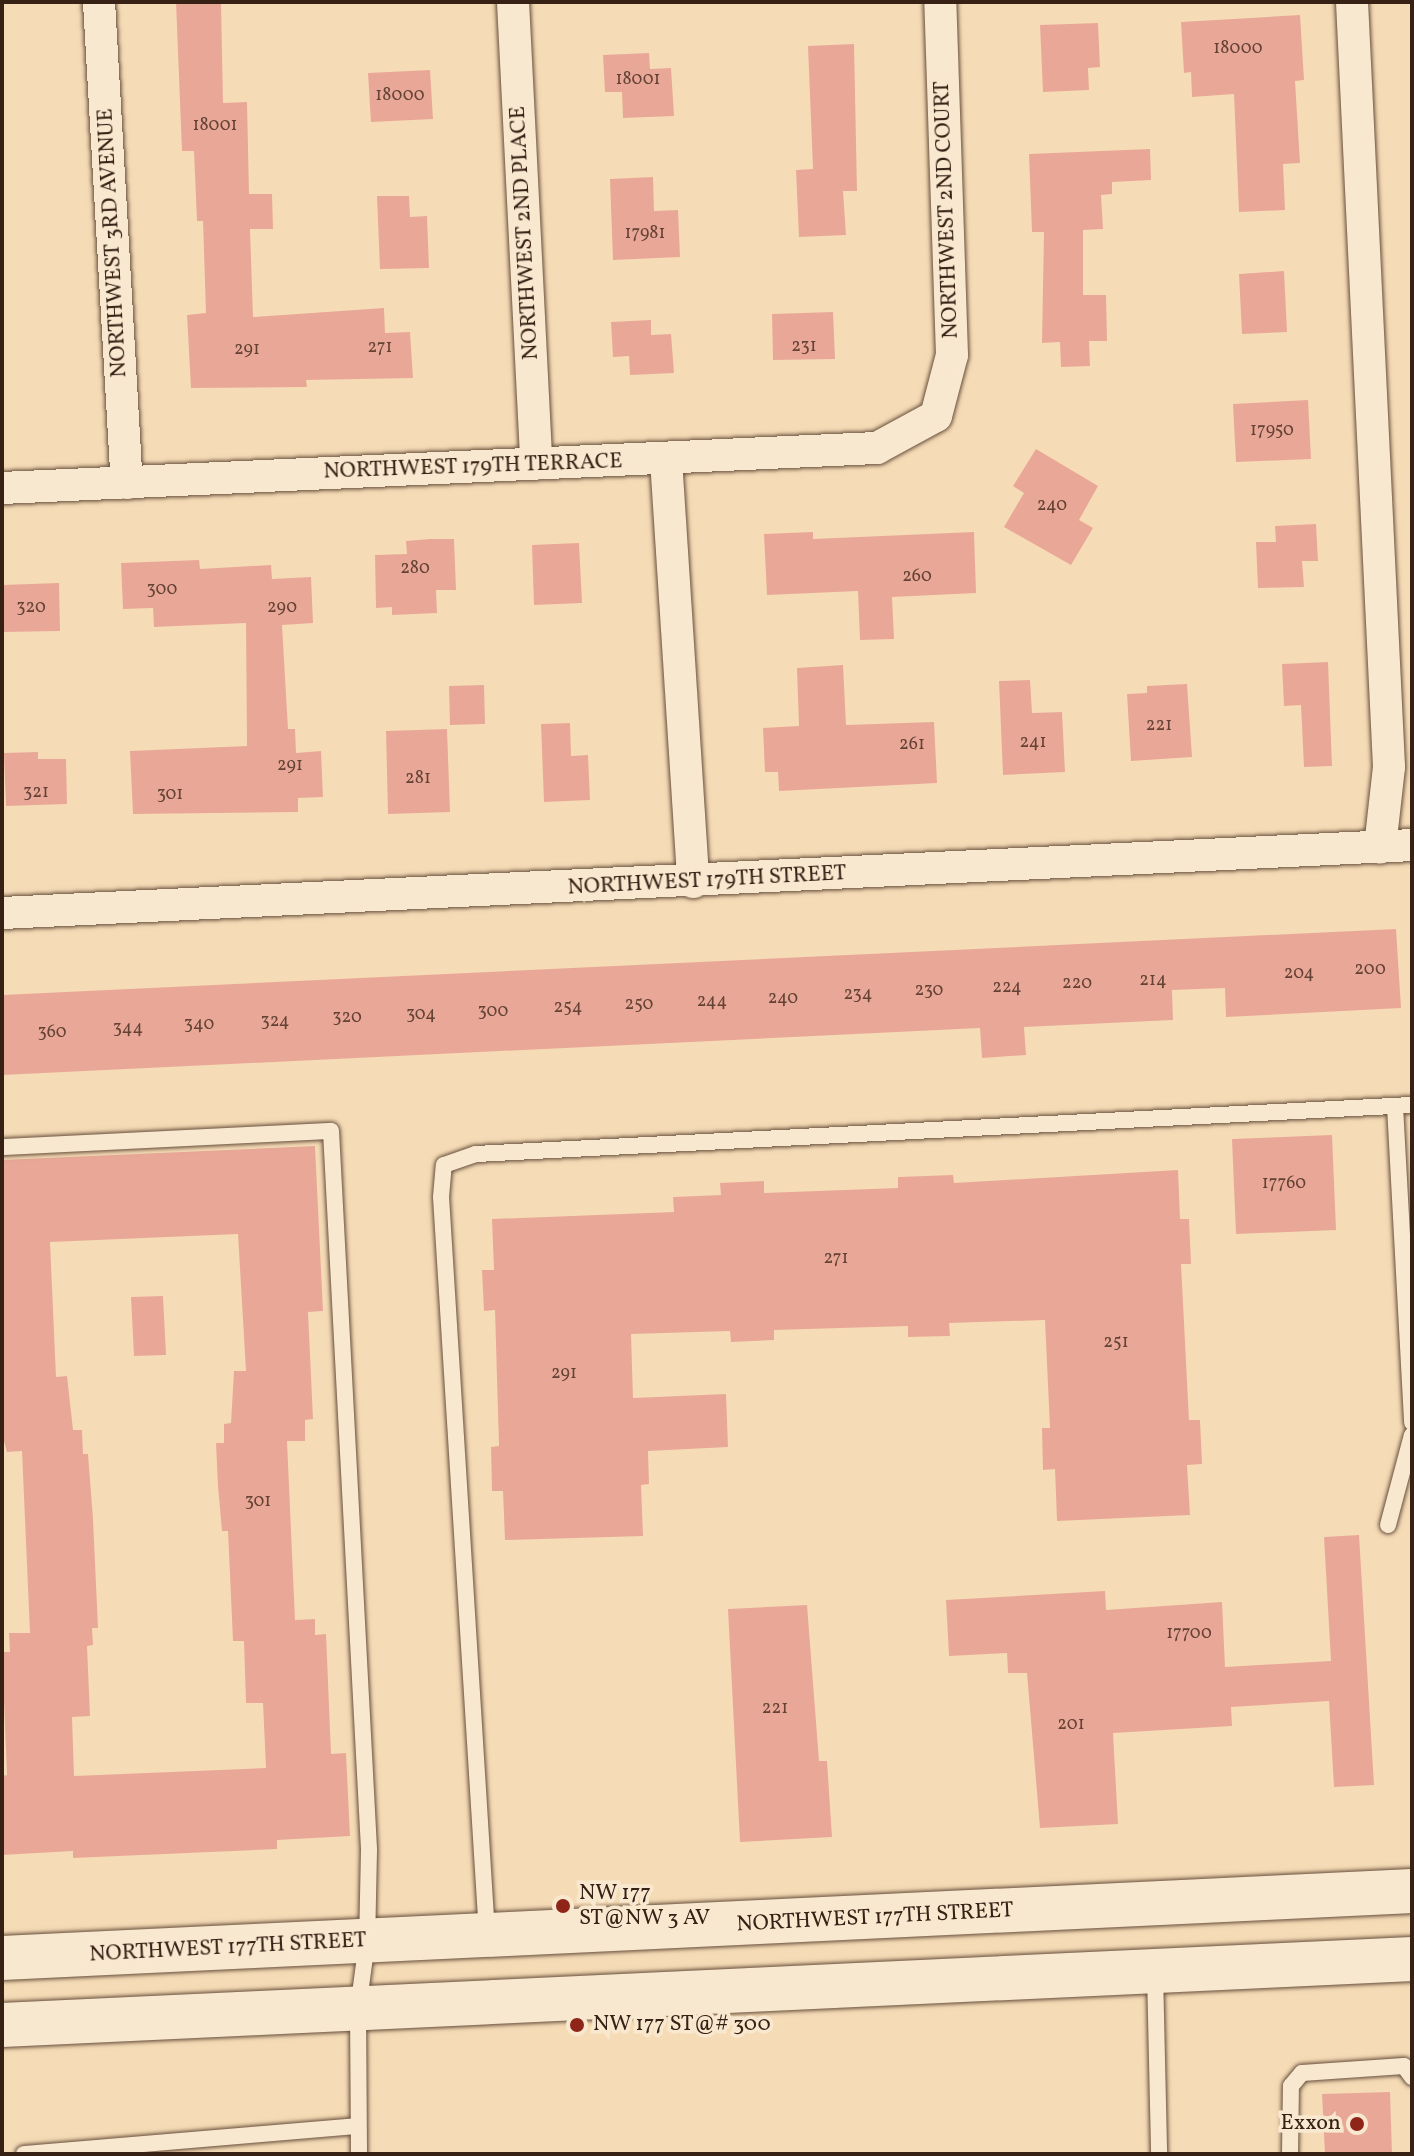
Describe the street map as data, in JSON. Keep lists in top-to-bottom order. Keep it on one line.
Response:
{"streets":{"street":["NORTHWEST 2ND COURT","NORTHWEST 2ND PLACE","NORTHWEST 3RD AVENUE","NORTHWEST 179TH TERRACE","NORTHWEST 179TH STREET","NORTHWEST 177TH STREET"]},"crossings":[["NORTHWEST 2ND COURT","NORTHWEST 179TH TERRACE"],["NORTHWEST 2ND PLACE","NORTHWEST 179TH TERRACE"],["NORTHWEST 3RD AVENUE","NORTHWEST 179TH TERRACE"]],"places":["NW 177 ST@NW 3 AV","NW 177 ST@# 300","Exxon"],"house_numbers":["18000","18001","18000","18001","17981","231","271","291","17950","240","280","260","300","320","290","221","241","261","291","281","321","301","200","204","214","220","224","230","234","240","244","250","254","300","304","320","324","340","344","360","17760","271","251","291","301","17700","221","201"]}
